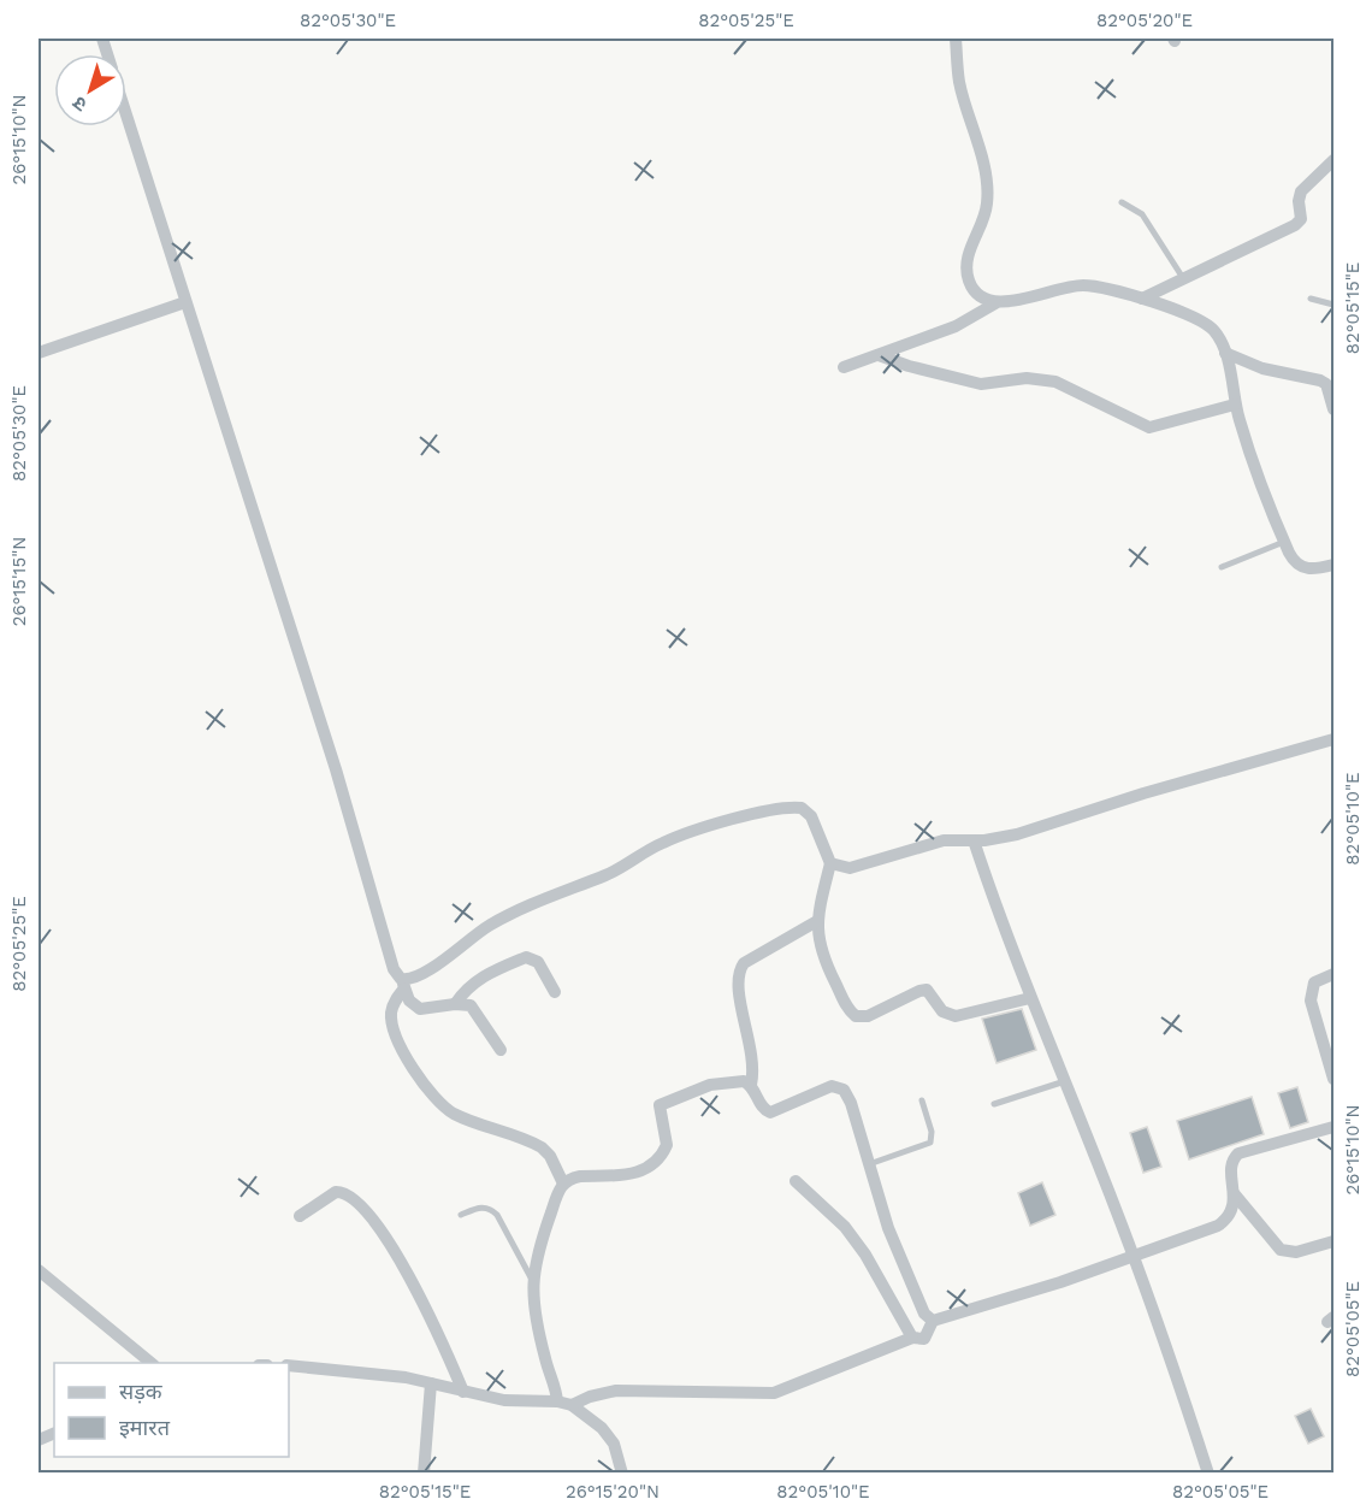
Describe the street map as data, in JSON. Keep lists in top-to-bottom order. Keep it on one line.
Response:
{"legend":["सड़क","इमारत"],"north":"bottom left","coordinates":["82°05'30\"E","82°05'25\"E","82°05'20\"E","26°15'10\"N","82°05'15\"E","26°15'15\"N","82°05'10\"E","82°05'05\"E","26°15'20\"N"]}
